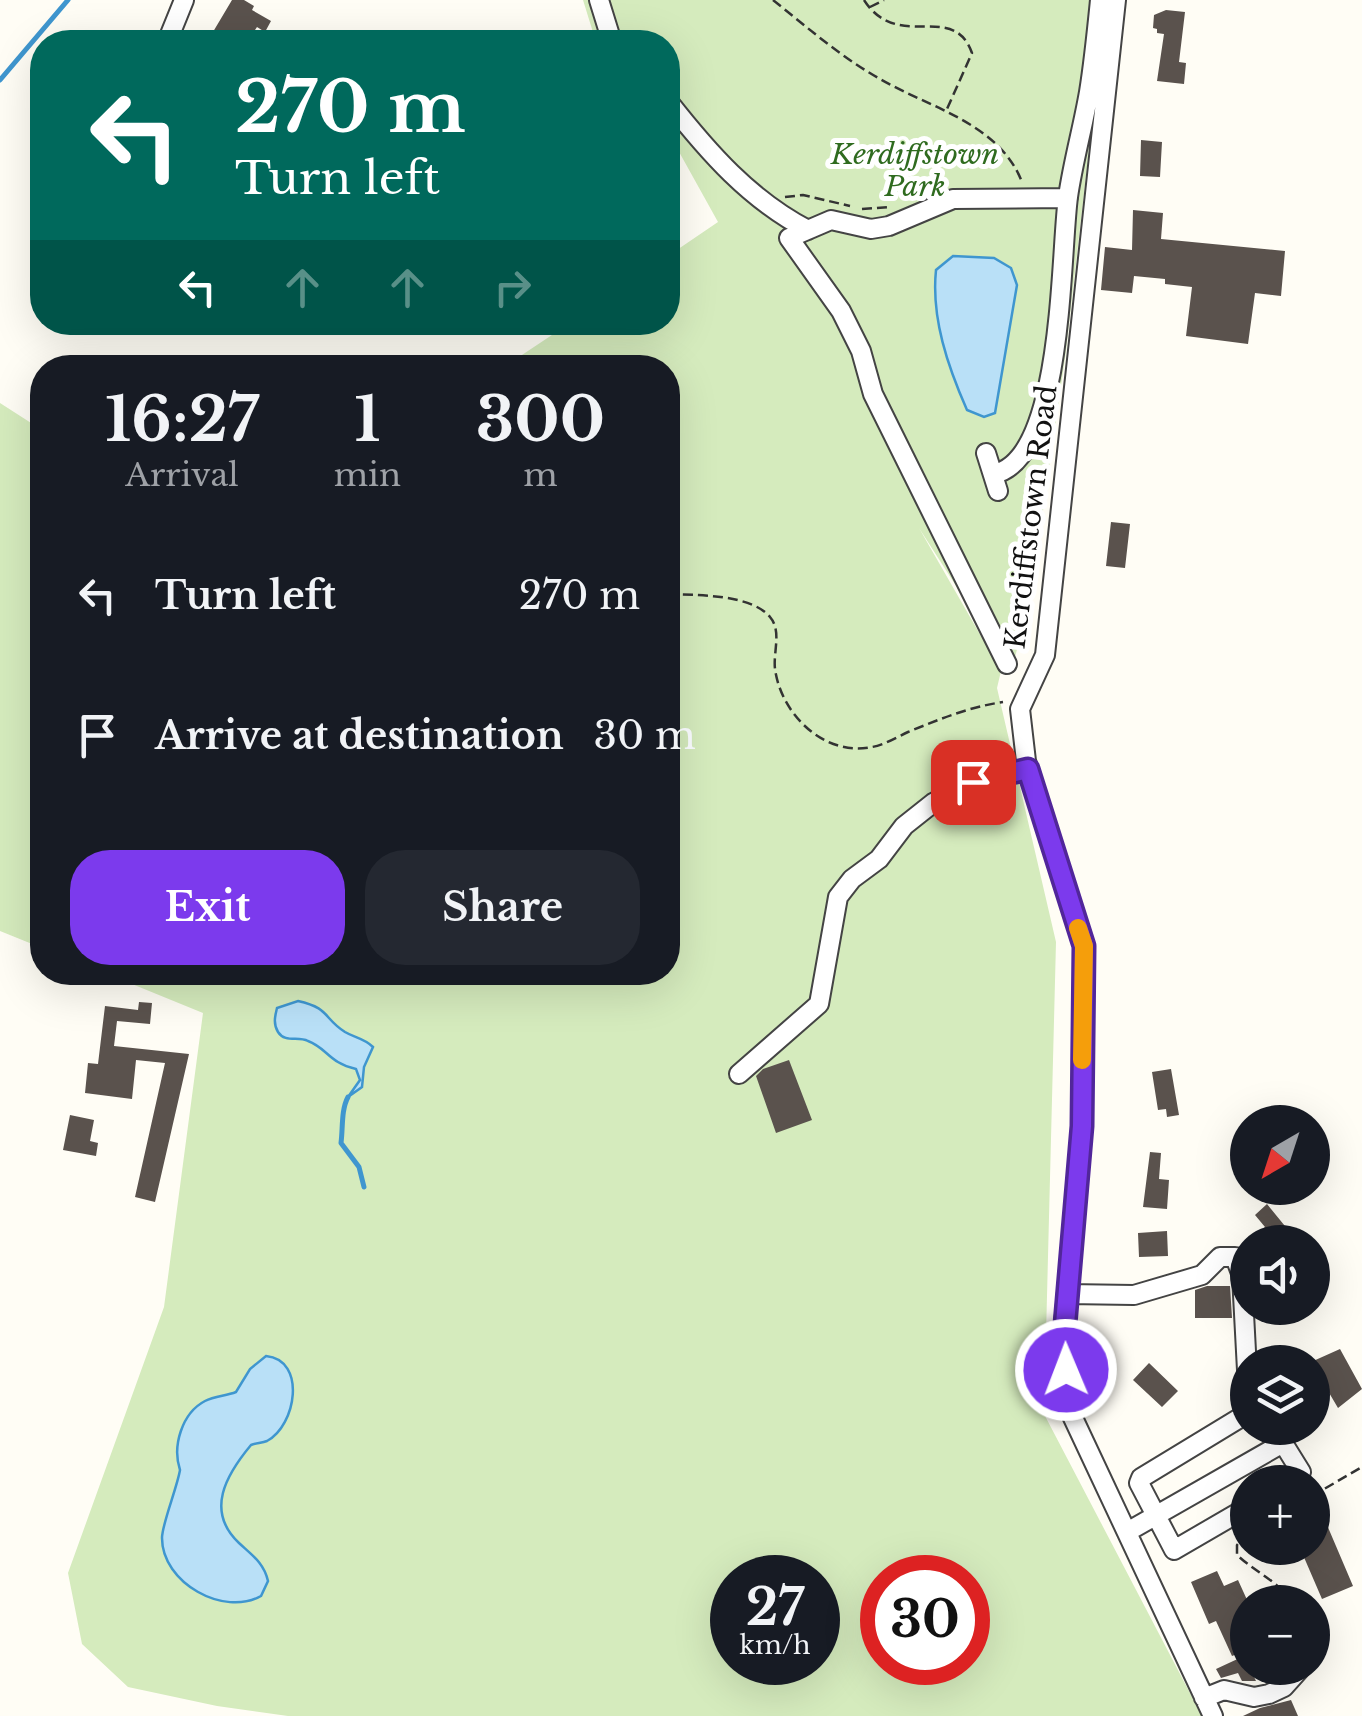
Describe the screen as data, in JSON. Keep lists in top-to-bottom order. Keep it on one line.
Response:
{"streets":{"street":["Kerdiffstown Road"]},"parks":["Kerdiffstown Park"],"north":"bottom left","page":{"turn":["270 m","Turn left"],"eta":["16:27","Arrival","1","min","300","m"],"list":[{"name":"Turn left","value":"270 m"},{"name":"Arrive at destination","value":"30 m"}],"buttons":["Exit","Share"],"map_buttons":["+","−"],"speed":"27 km/h","limit":"30"}}
